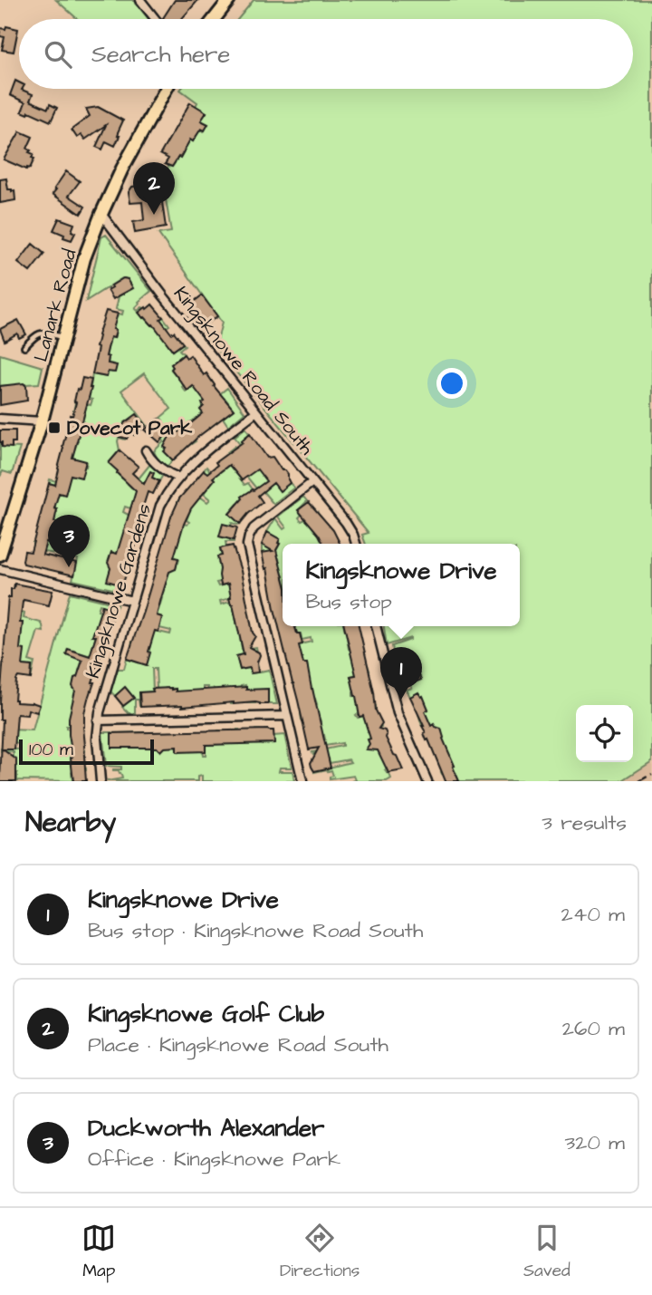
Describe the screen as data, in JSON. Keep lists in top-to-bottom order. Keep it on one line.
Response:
{"streets":{"main road":["Lanark Road"],"street":["Kingsknowe Road South","Kingsknowe Gardens"]},"crossings":[["Lanark Road","Kingsknowe Road South"],["Kingsknowe Road South","Kingsknowe Gardens"]],"places":{"transit":["Dovecot Park"]},"scale_bar":"100 m","page":{"search":"Search here","pins":["2","3","1"],"popup":["Kingsknowe Drive","Bus stop"],"scale":"100 m","heading":["Nearby","3 results"],"list":[{"mark":"1","name":"Kingsknowe Drive","note":"Bus stop · Kingsknowe Road South","value":"240 m"},{"mark":"2","name":"Kingsknowe Golf Club","note":"Place · Kingsknowe Road South","value":"260 m"},{"mark":"3","name":"Duckworth Alexander","note":"Office · Kingsknowe Park","value":"320 m"}],"nav":["Map","Directions","Saved"]}}
